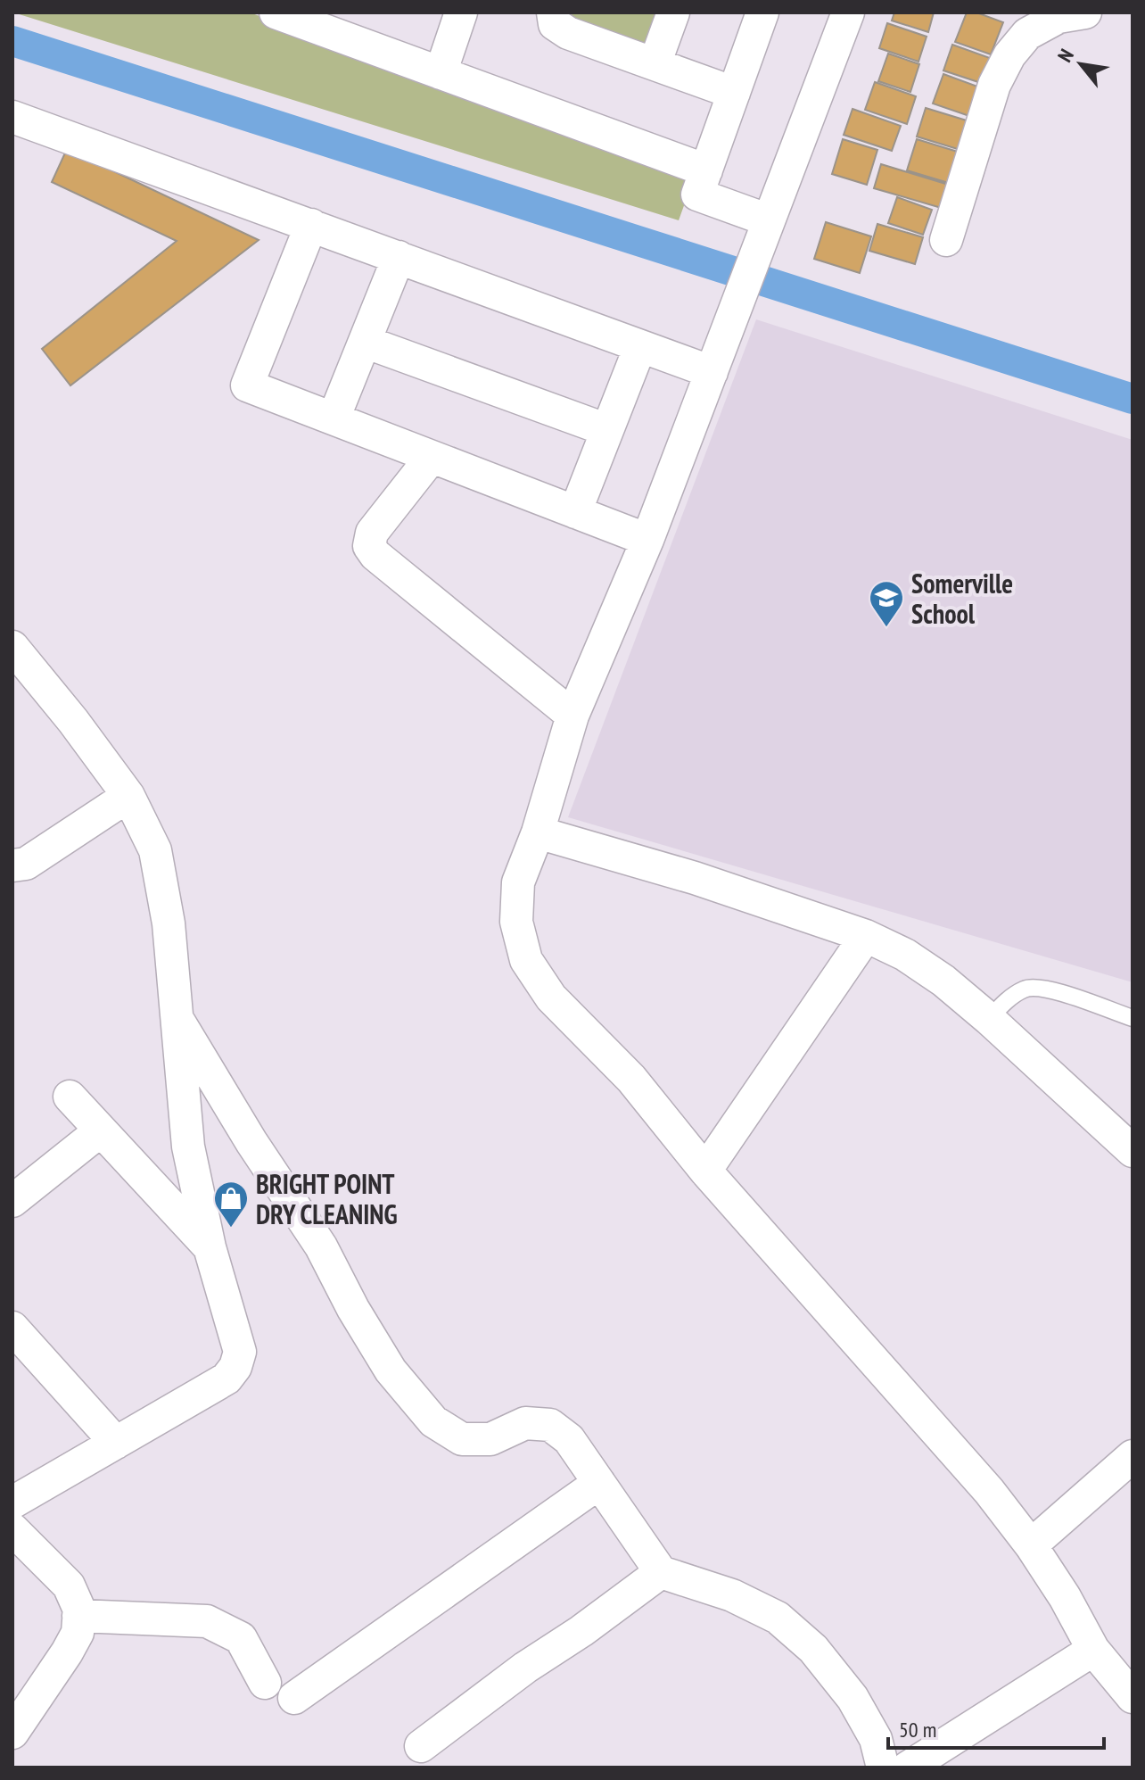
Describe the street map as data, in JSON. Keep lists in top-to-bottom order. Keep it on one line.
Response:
{"places":{"school or university":["Somerville School"],"shop":["BRIGHT POINT DRY CLEANING"]},"scale_bar":"50 m","north":"top left"}
